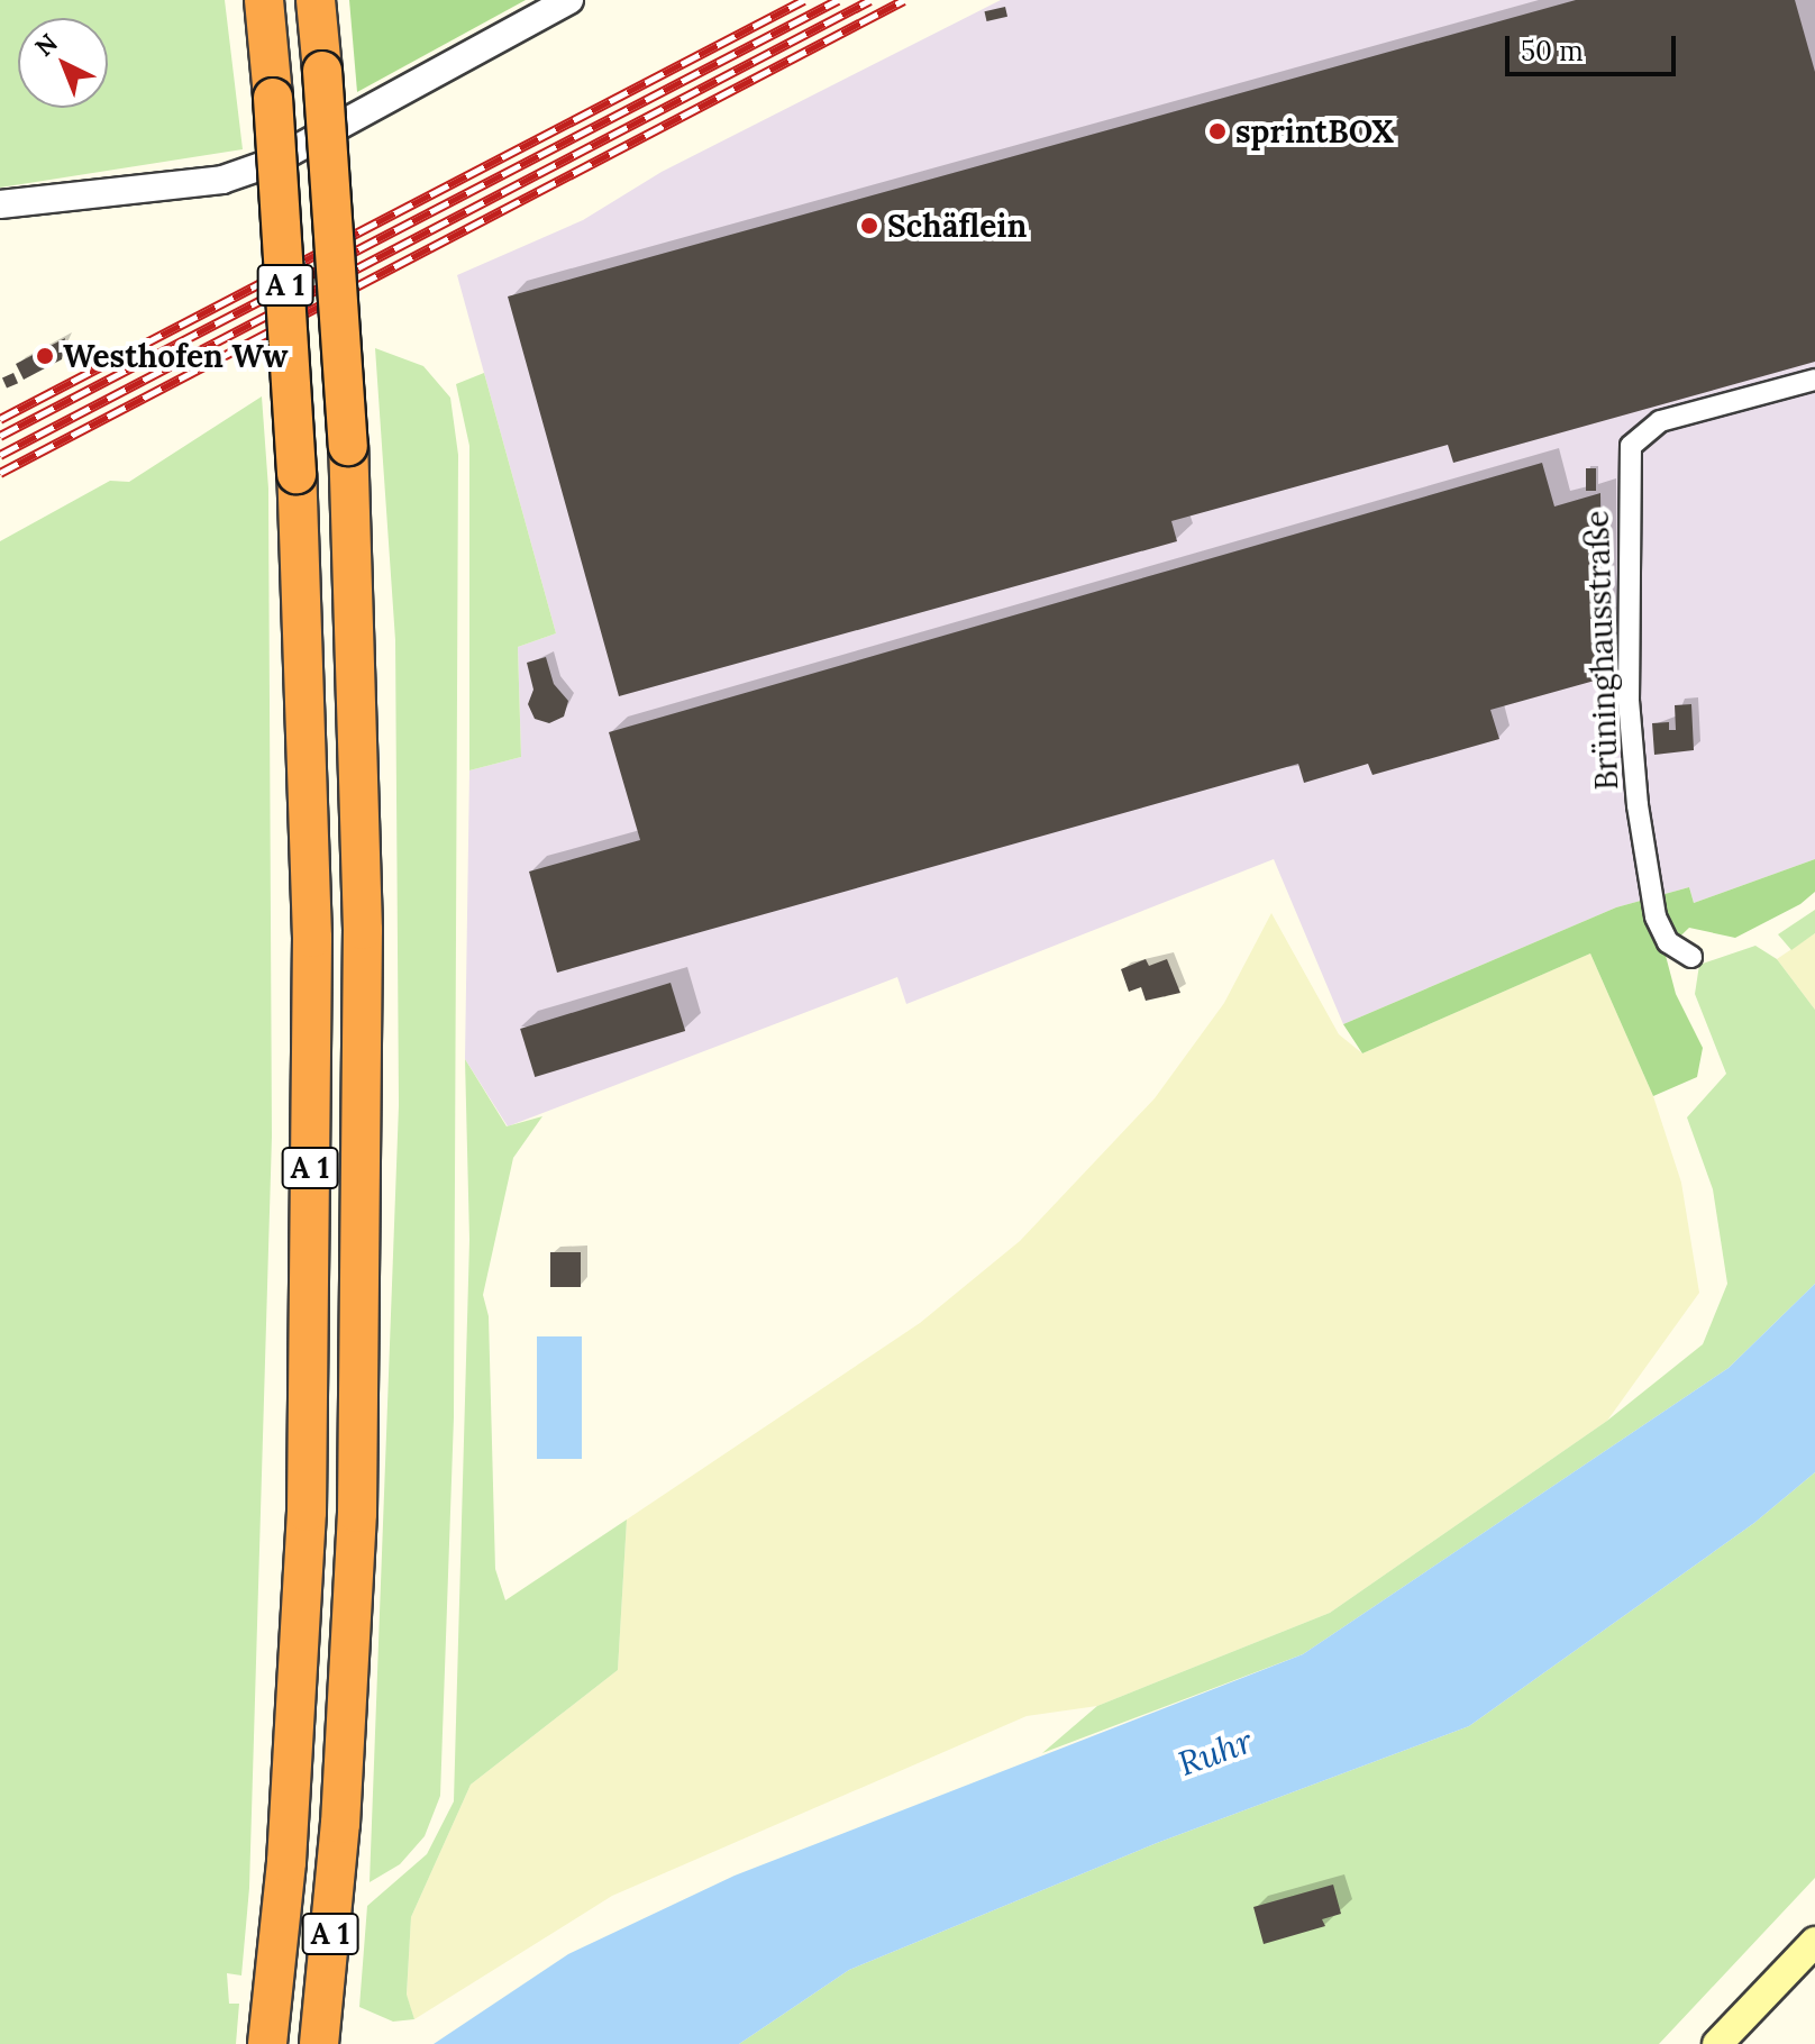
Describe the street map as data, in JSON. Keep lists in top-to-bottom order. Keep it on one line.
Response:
{"streets":{"highway":["A 1"],"street":["Brüninghausstraße"]},"water":["Ruhr"],"places":["sprintBOX","Schäflein","Westhofen Ww"],"scale_bar":"50 m","north":"top left"}
